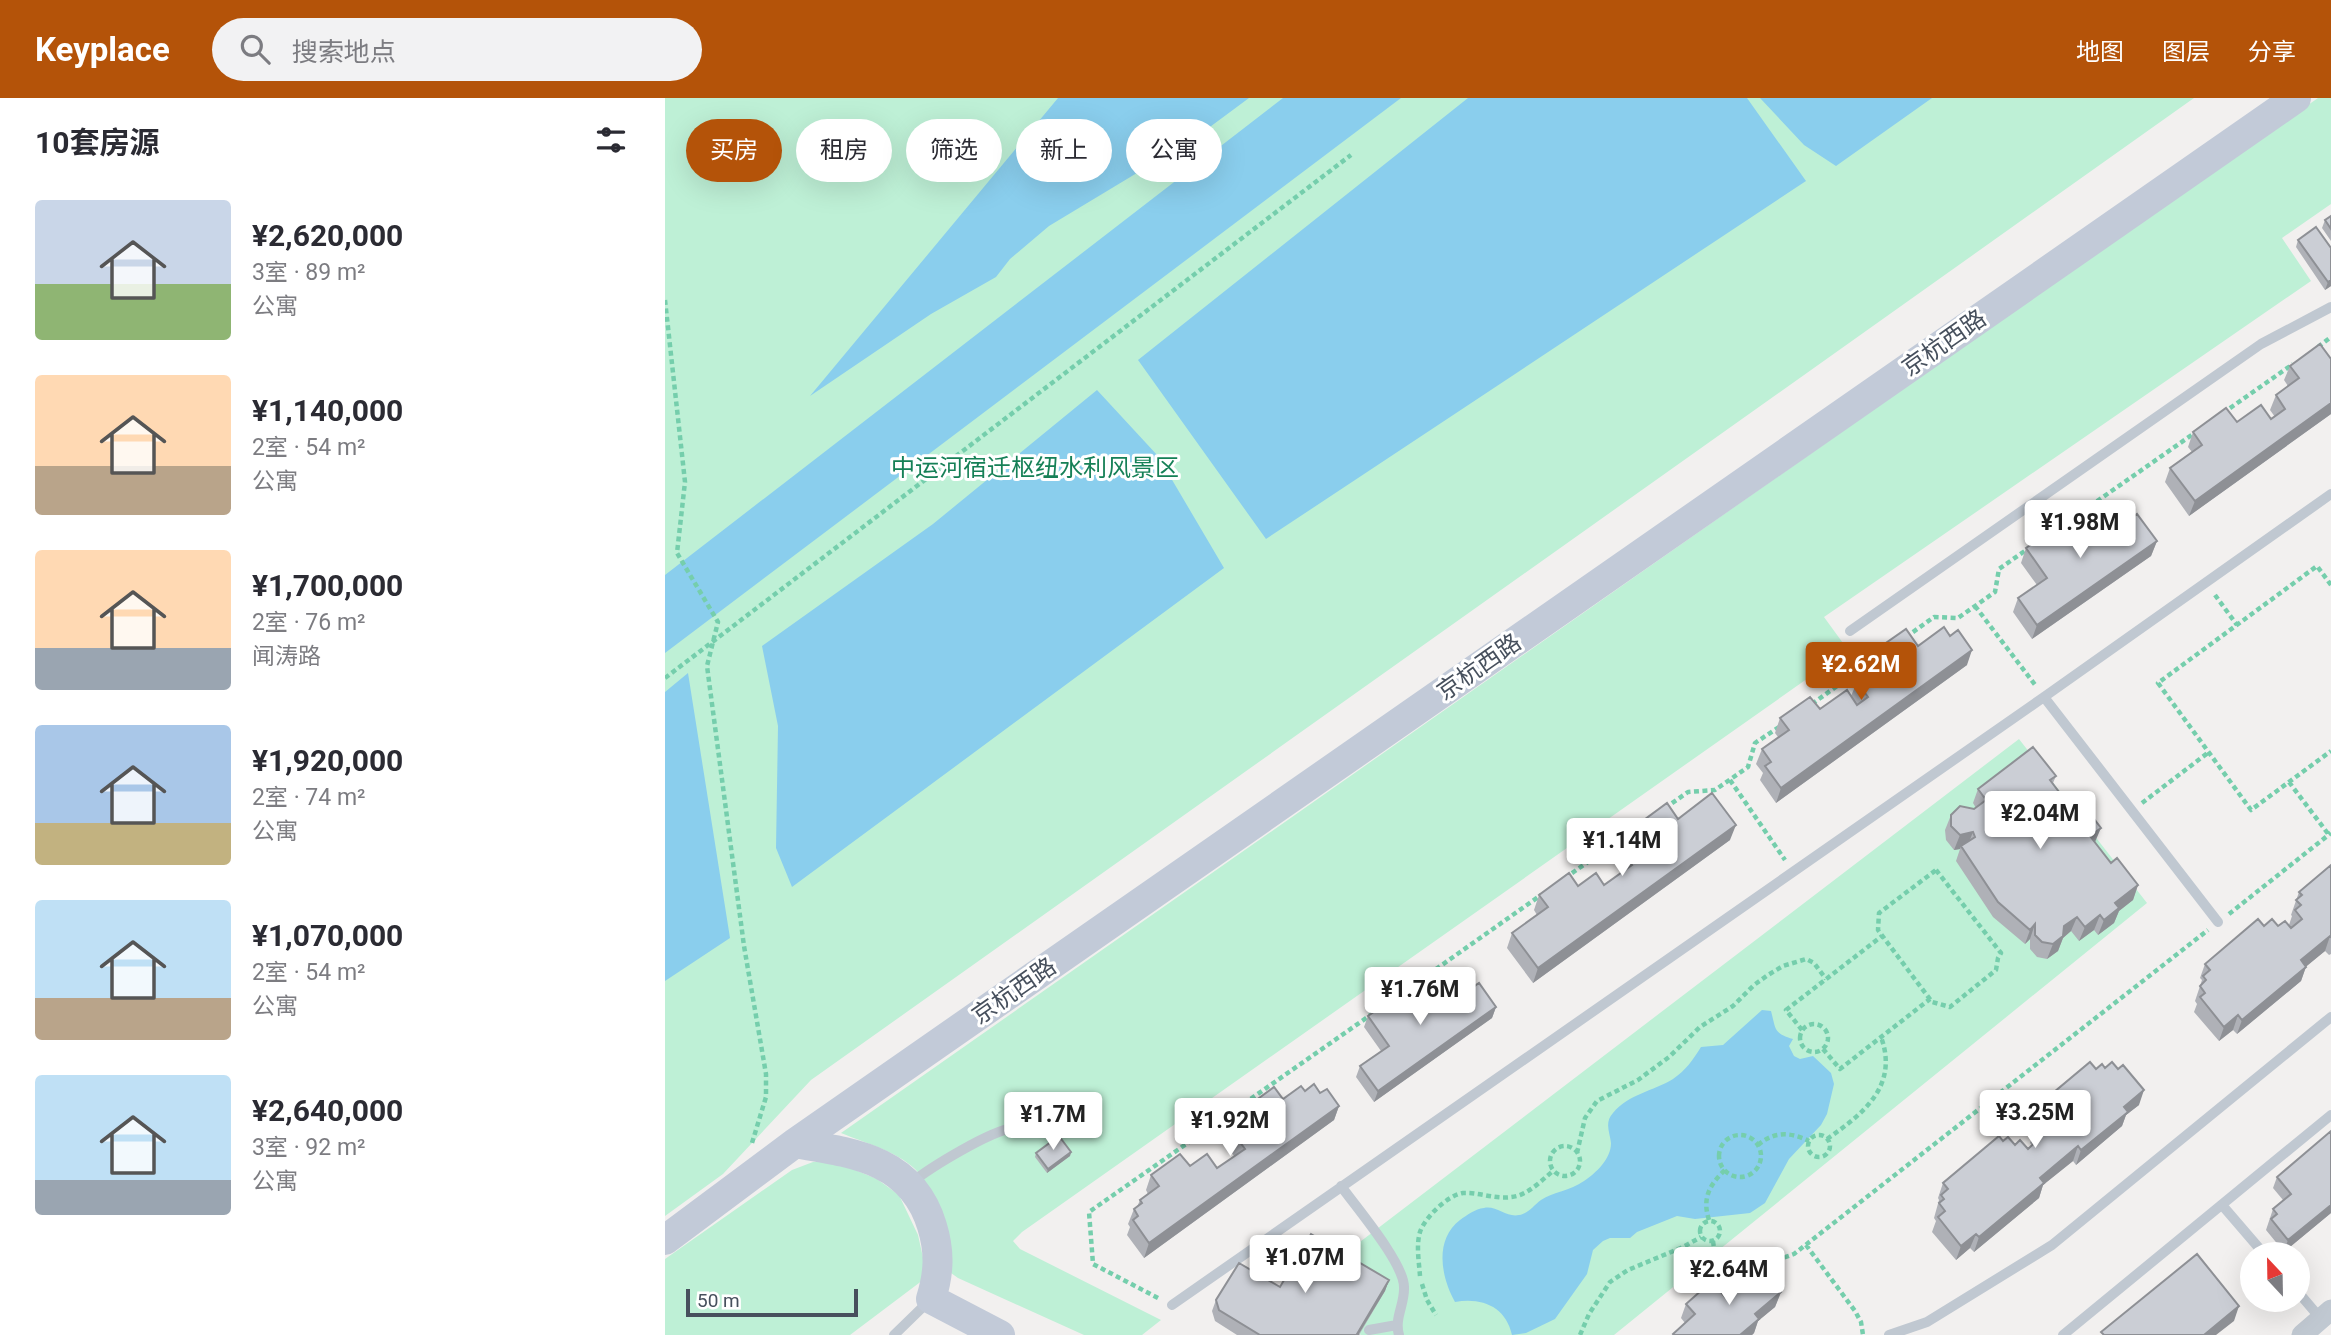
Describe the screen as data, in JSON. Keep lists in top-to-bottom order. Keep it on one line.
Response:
{"streets":{"street":["京杭西路"]},"parks":["中运河宿迁枢纽水利风景区"],"scale_bar":"50 m","north":"top","page":{"header":"Keyplace","search":"搜索地点","nav":["地图","图层","分享"],"heading":"10套房源","chip":["买房","租房","筛选","新上","公寓"],"list":[{"name":"¥2,620,000","note":"3室 · 89 m² · 公寓"},{"name":"¥1,140,000","note":"2室 · 54 m² · 公寓"},{"name":"¥1,700,000","note":"2室 · 76 m² · 闻涛路"},{"name":"¥1,920,000","note":"2室 · 74 m² · 公寓"},{"name":"¥1,070,000","note":"2室 · 54 m² · 公寓"},{"name":"¥2,640,000","note":"3室 · 92 m² · 公寓"}],"price":["¥1.98M","¥2.62M","¥2.04M","¥1.14M","¥1.76M","¥3.25M","¥1.7M","¥1.92M","¥1.07M","¥2.64M"],"scale":"50 m"}}
